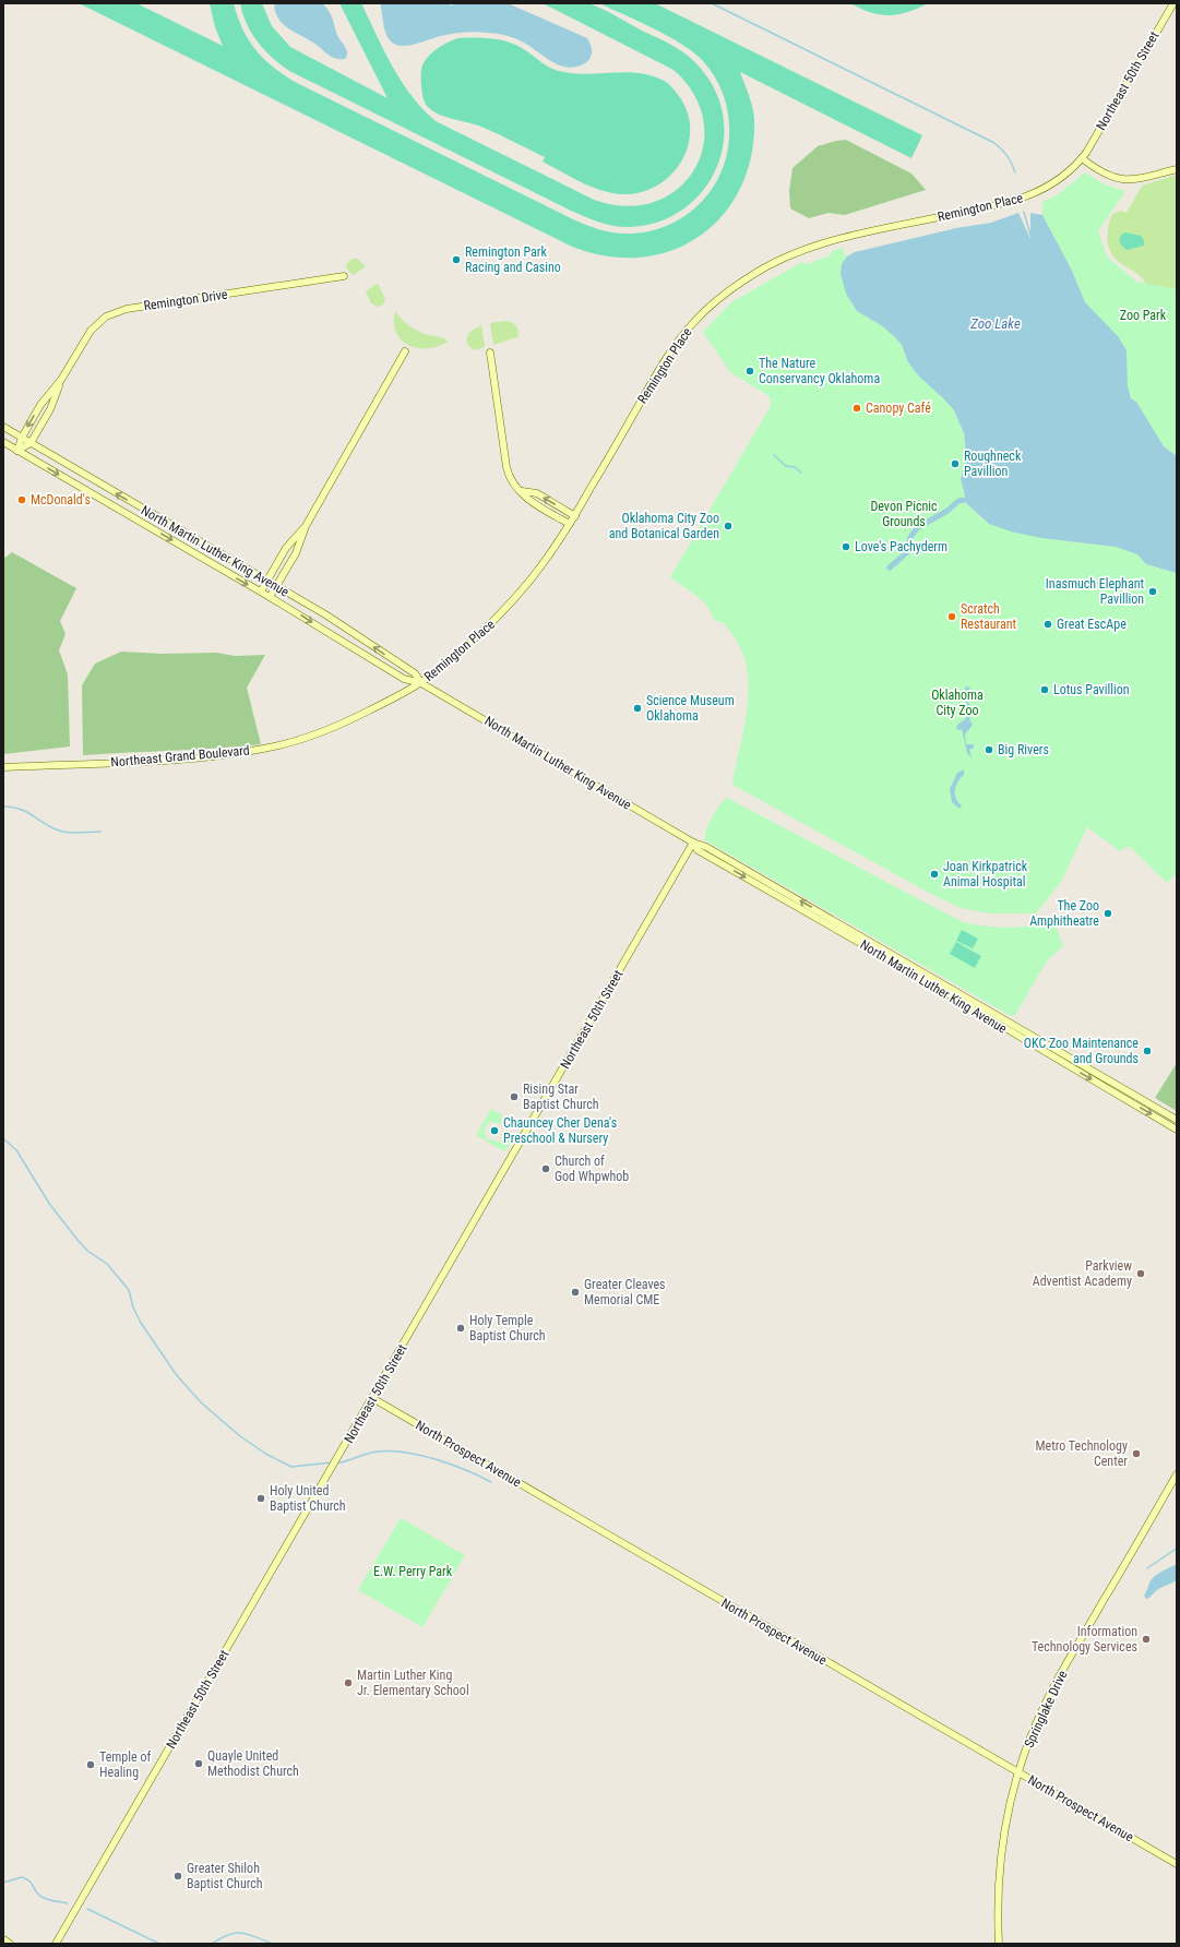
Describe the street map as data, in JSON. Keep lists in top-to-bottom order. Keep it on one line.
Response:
{"streets":{"street":["Northeast 50th Street","Remington Place","Remington Drive","North Martin Luther King Avenue","Northeast Grand Boulevard","North Prospect Avenue","Springlake Drive"]},"crossings":[["Northeast 50th Street","Remington Place"],["Northeast 50th Street","North Martin Luther King Avenue"],["Northeast 50th Street","North Prospect Avenue"],["Remington Place","North Martin Luther King Avenue"],["Remington Place","Northeast Grand Boulevard"],["Remington Drive","North Martin Luther King Avenue"],["North Martin Luther King Avenue","Northeast Grand Boulevard"],["North Prospect Avenue","Springlake Drive"]],"water":["Zoo Lake"],"parks":["Zoo Park","Devon Picnic Grounds","Oklahoma City Zoo","E.W. Perry Park"],"places":["Remington Park Racing and Casino","The Nature Conservancy Oklahoma","Canopy Café","Roughneck Pavillion","McDonald's","Oklahoma City Zoo and Botanical Garden","Love's Pachyderm","Inasmuch Elephant Pavillion","Scratch Restaurant","Great EscApe","Lotus Pavillion","Science Museum Oklahoma","Big Rivers","Joan Kirkpatrick Animal Hospital","The Zoo Amphitheatre","OKC Zoo Maintenance and Grounds","Rising Star Baptist Church","Chauncey Cher Dena's Preschool & Nursery","Church of God Whpwhob","Parkview Adventist Academy","Greater Cleaves Memorial CME","Holy Temple Baptist Church","Metro Technology Center","Holy United Baptist Church","Information Technology Services","Martin Luther King Jr. Elementary School","Quayle United Methodist Church","Temple of Healing","Greater Shiloh Baptist Church"]}
